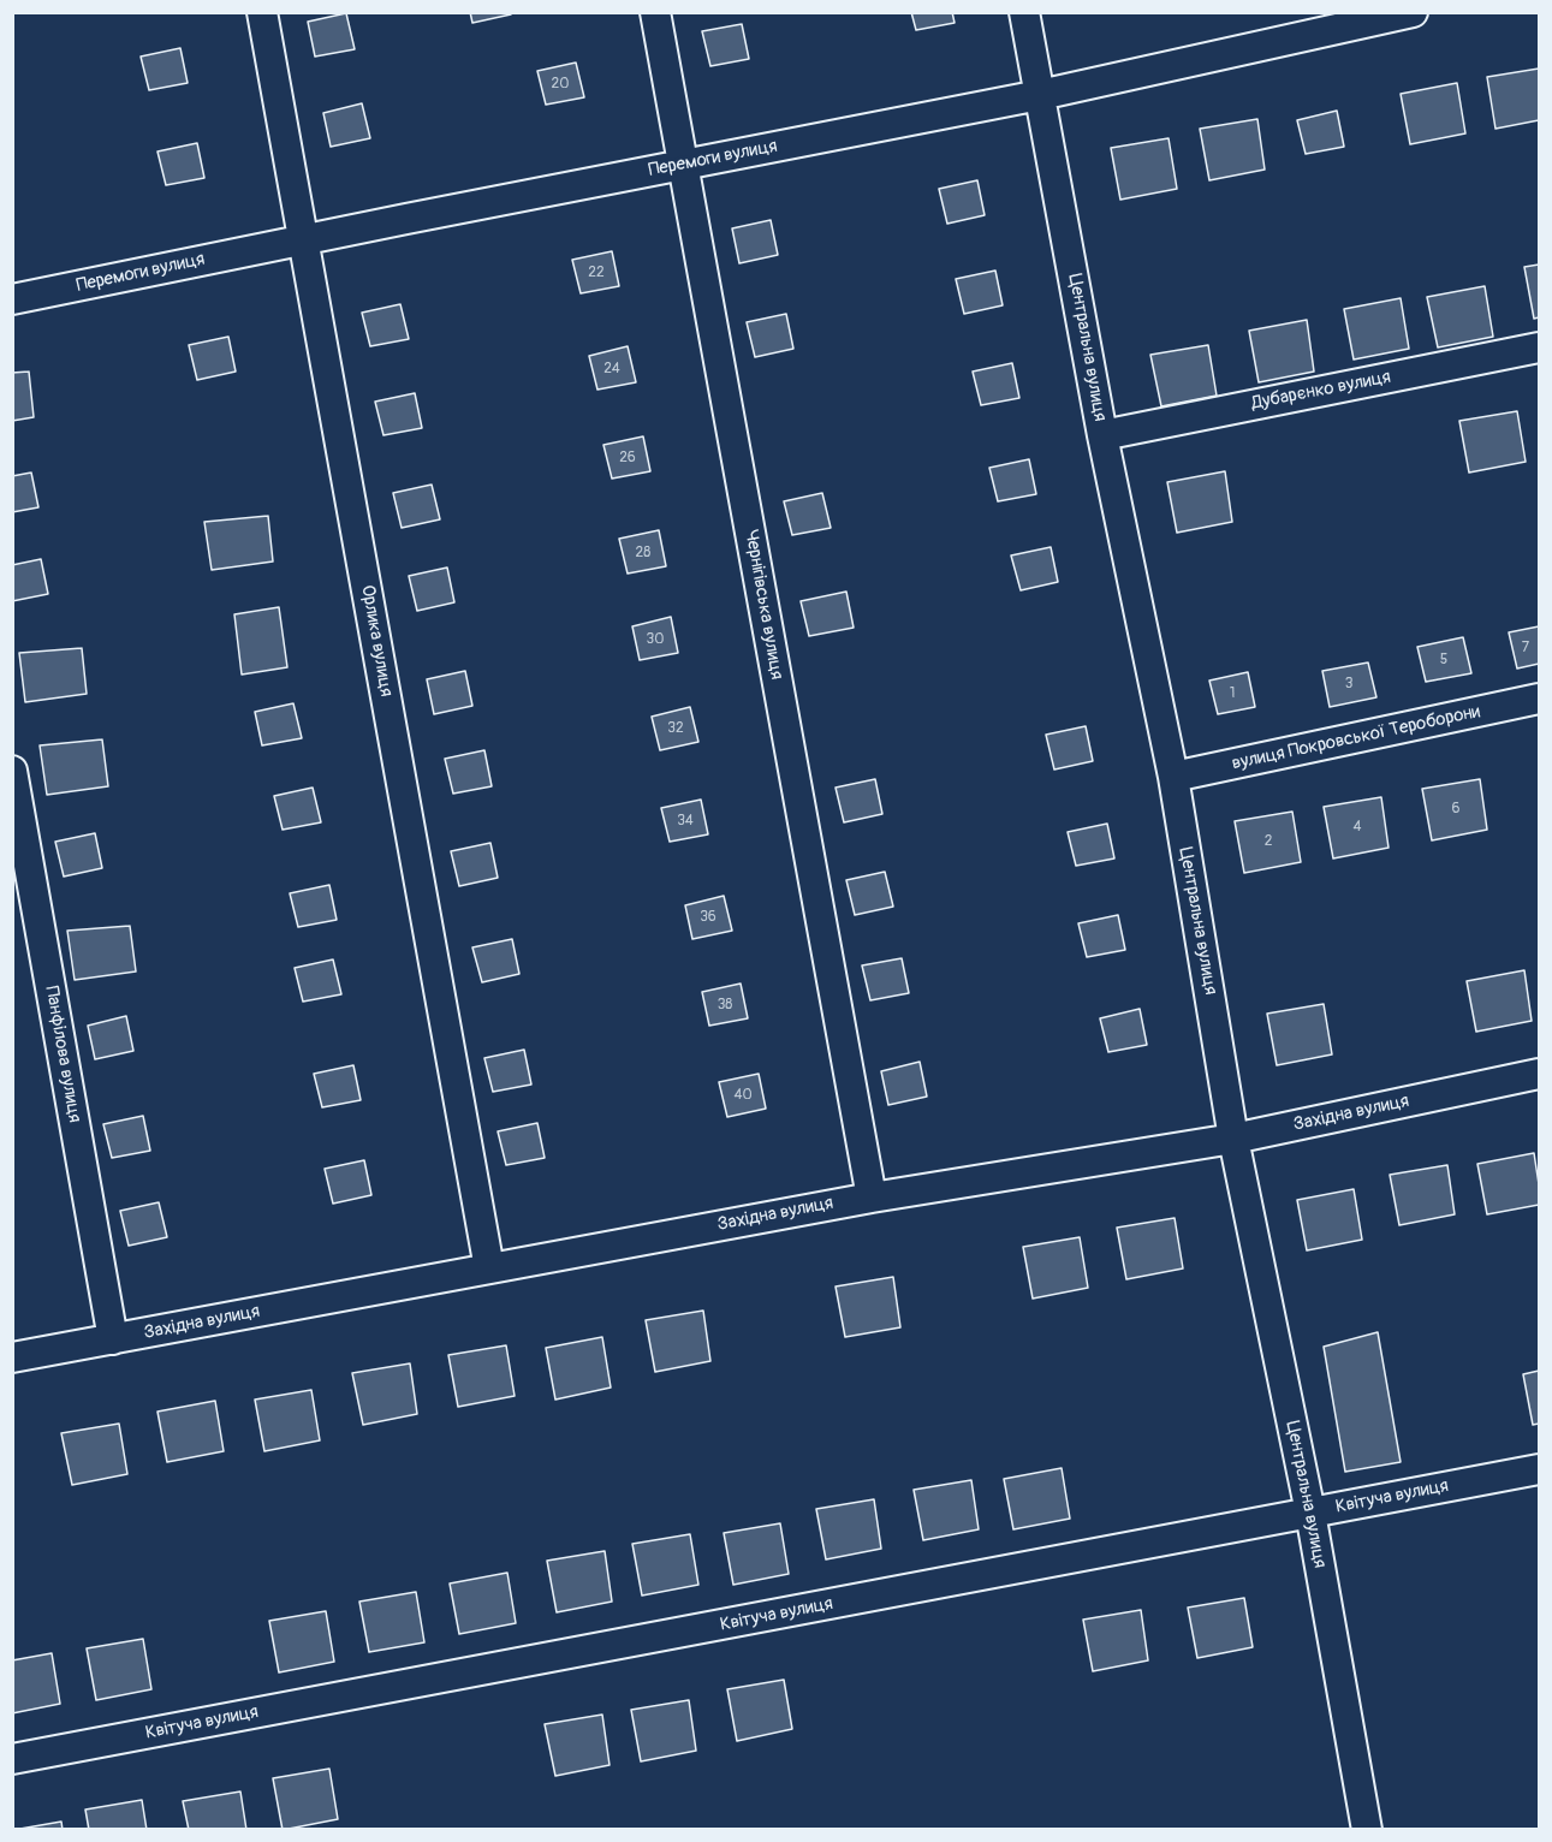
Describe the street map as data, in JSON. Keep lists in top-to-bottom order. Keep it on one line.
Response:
{"streets":{"street":["Перемоги вулиця","Центральна вулиця","Дубарєнко вулиця","Чернігівська вулиця","Орлика вулиця","вулиця Покровської Тероборони","Панфілова вулиця","Західна вулиця","Квітуча вулиця"]},"crossings":[["Перемоги вулиця","Центральна вулиця"],["Перемоги вулиця","Чернігівська вулиця"],["Перемоги вулиця","Орлика вулиця"],["Центральна вулиця","Дубарєнко вулиця"],["Центральна вулиця","вулиця Покровської Тероборони"],["Центральна вулиця","Західна вулиця"],["Центральна вулиця","Квітуча вулиця"],["Чернігівська вулиця","Західна вулиця"],["Орлика вулиця","Західна вулиця"],["Панфілова вулиця","Західна вулиця"]],"house_numbers":["20","22","24","26","28","30","7","5","3","1","32","6","34","4","2","36","38","40"]}
